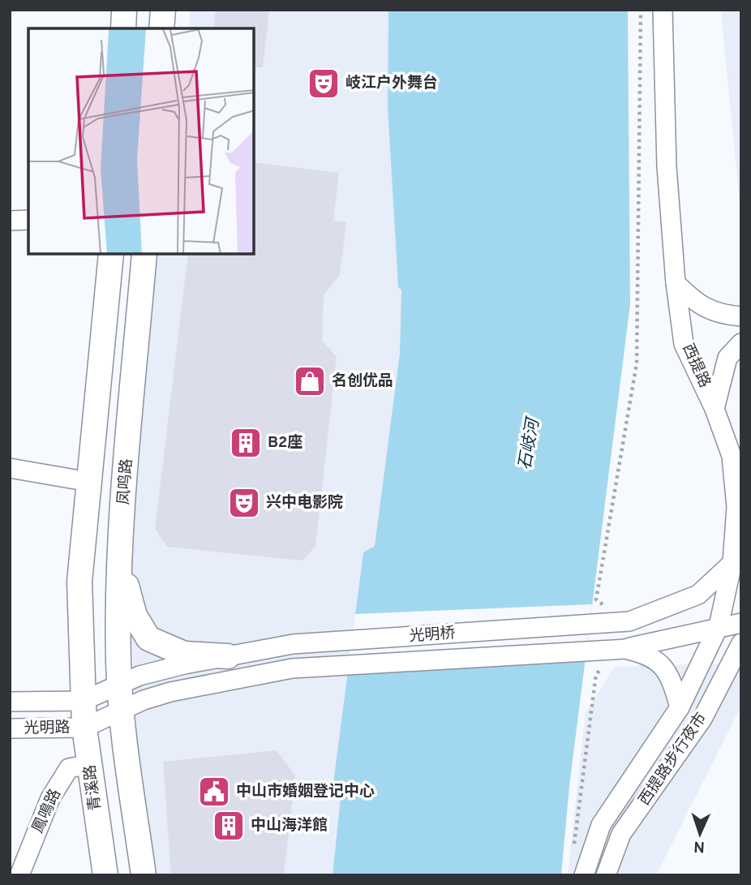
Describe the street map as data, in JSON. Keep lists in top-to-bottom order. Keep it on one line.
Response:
{"streets":{"main road":["凤鸣路","青溪路"],"street":["西提路","光明桥","光明路","西提路步行夜市","鳳鳴路"]},"crossings":[["西提路","光明桥"],["西提路","西提路步行夜市"],["凤鸣路","光明桥"],["光明桥","光明路"],["光明桥","西提路步行夜市"],["光明桥","青溪路"],["光明路","青溪路"],["青溪路","鳳鳴路"]],"water":["石岐河"],"places":{"theatre":["岐江户外舞台","兴中电影院"],"shop":["名创优品"],"building":["B2座","中山海洋館"],"public building":["中山市婚姻登记中心"]},"north":"bottom"}
